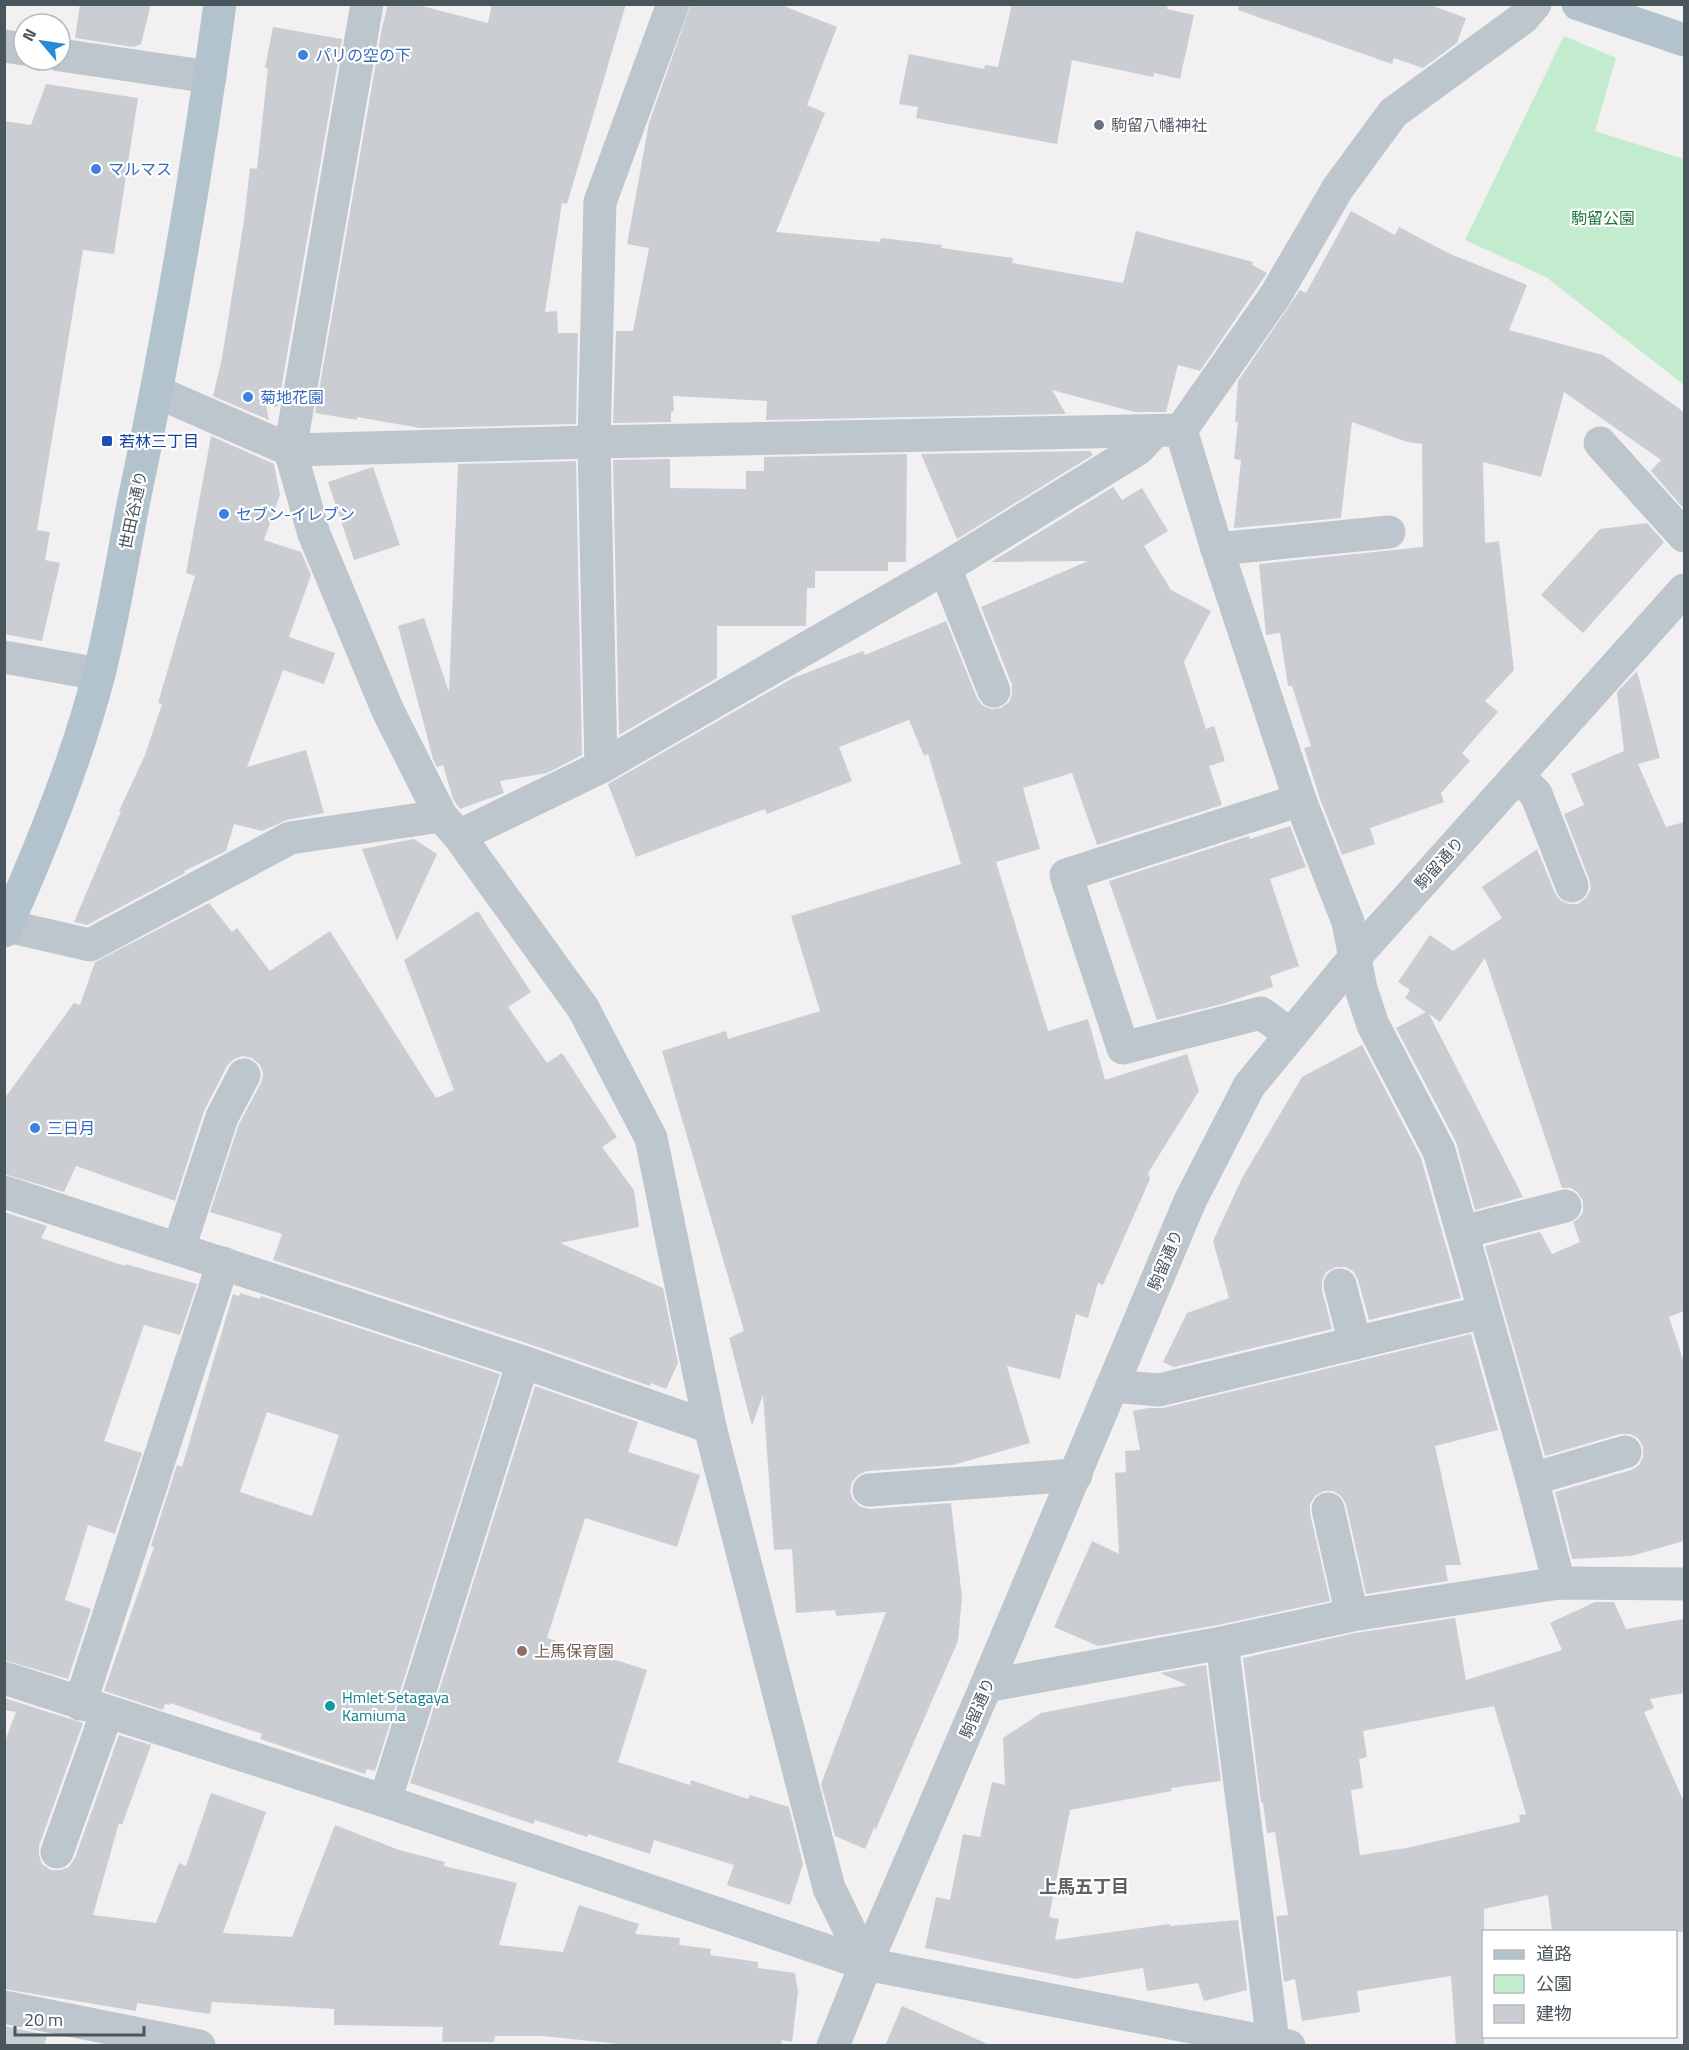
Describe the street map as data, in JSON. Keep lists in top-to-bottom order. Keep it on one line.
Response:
{"streets":{"main road":["世田谷通り"],"street":["駒留通り"]},"districts":["上馬五丁目"],"parks":["駒留公園"],"places":{"other":["パリの空の下","駒留八幡神社","マルマス","菊地花園","セブン-イレブン","三日月","上馬保育園","Hmlet Setagaya Kamiuma"],"transit":["若林三丁目"]},"legend":["道路","公園","建物"],"scale_bar":"20 m","north":"top left"}
